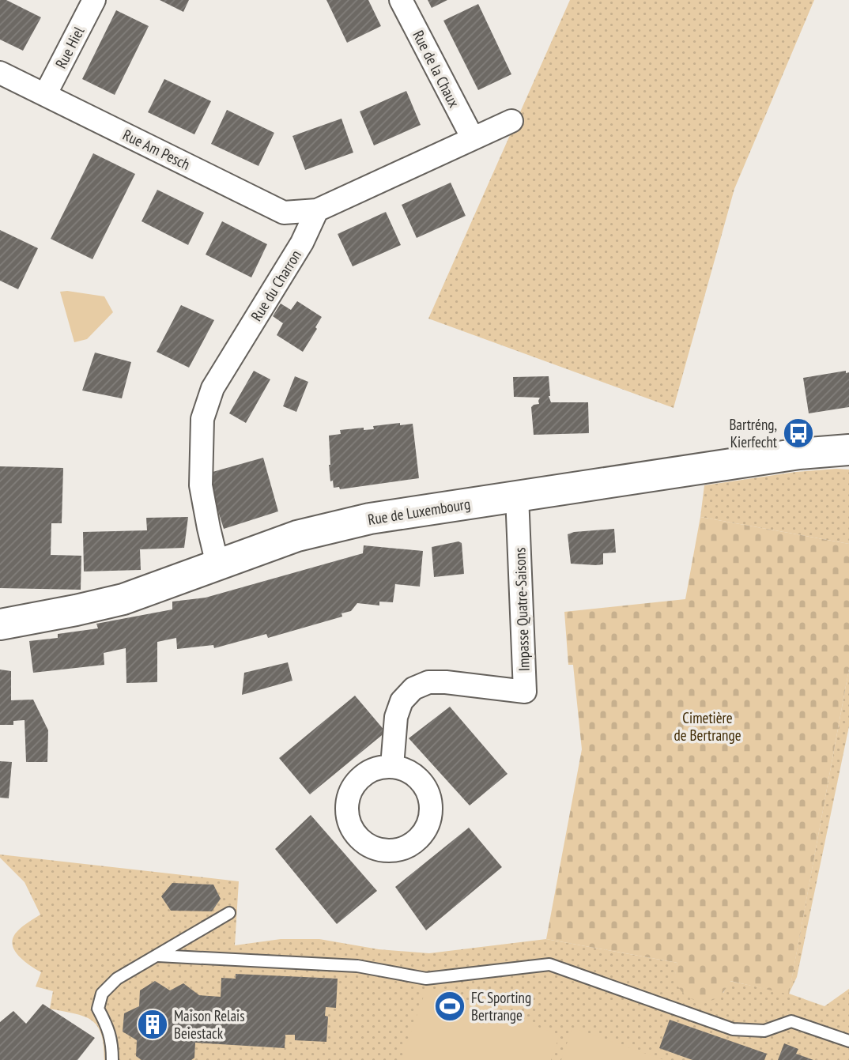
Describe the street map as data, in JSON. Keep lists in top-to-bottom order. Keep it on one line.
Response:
{"streets":{"street":["Rue Hiel","Rue de la Chaux","Rue Am Pesch","Rue du Charron","Rue de Luxembourg","Impasse Quatre-Saisons"]},"crossings":[["Rue Hiel","Rue Am Pesch"],["Rue Am Pesch","Rue du Charron"],["Rue du Charron","Rue de Luxembourg"],["Rue de Luxembourg","Impasse Quatre-Saisons"]],"parks":["Cimetière de Bertrange"],"places":{"bus stop":["Bartréng, Kierfecht"],"sports":["FC Sporting Bertrange"],"building":["Maison Relais Beiestack"]}}
